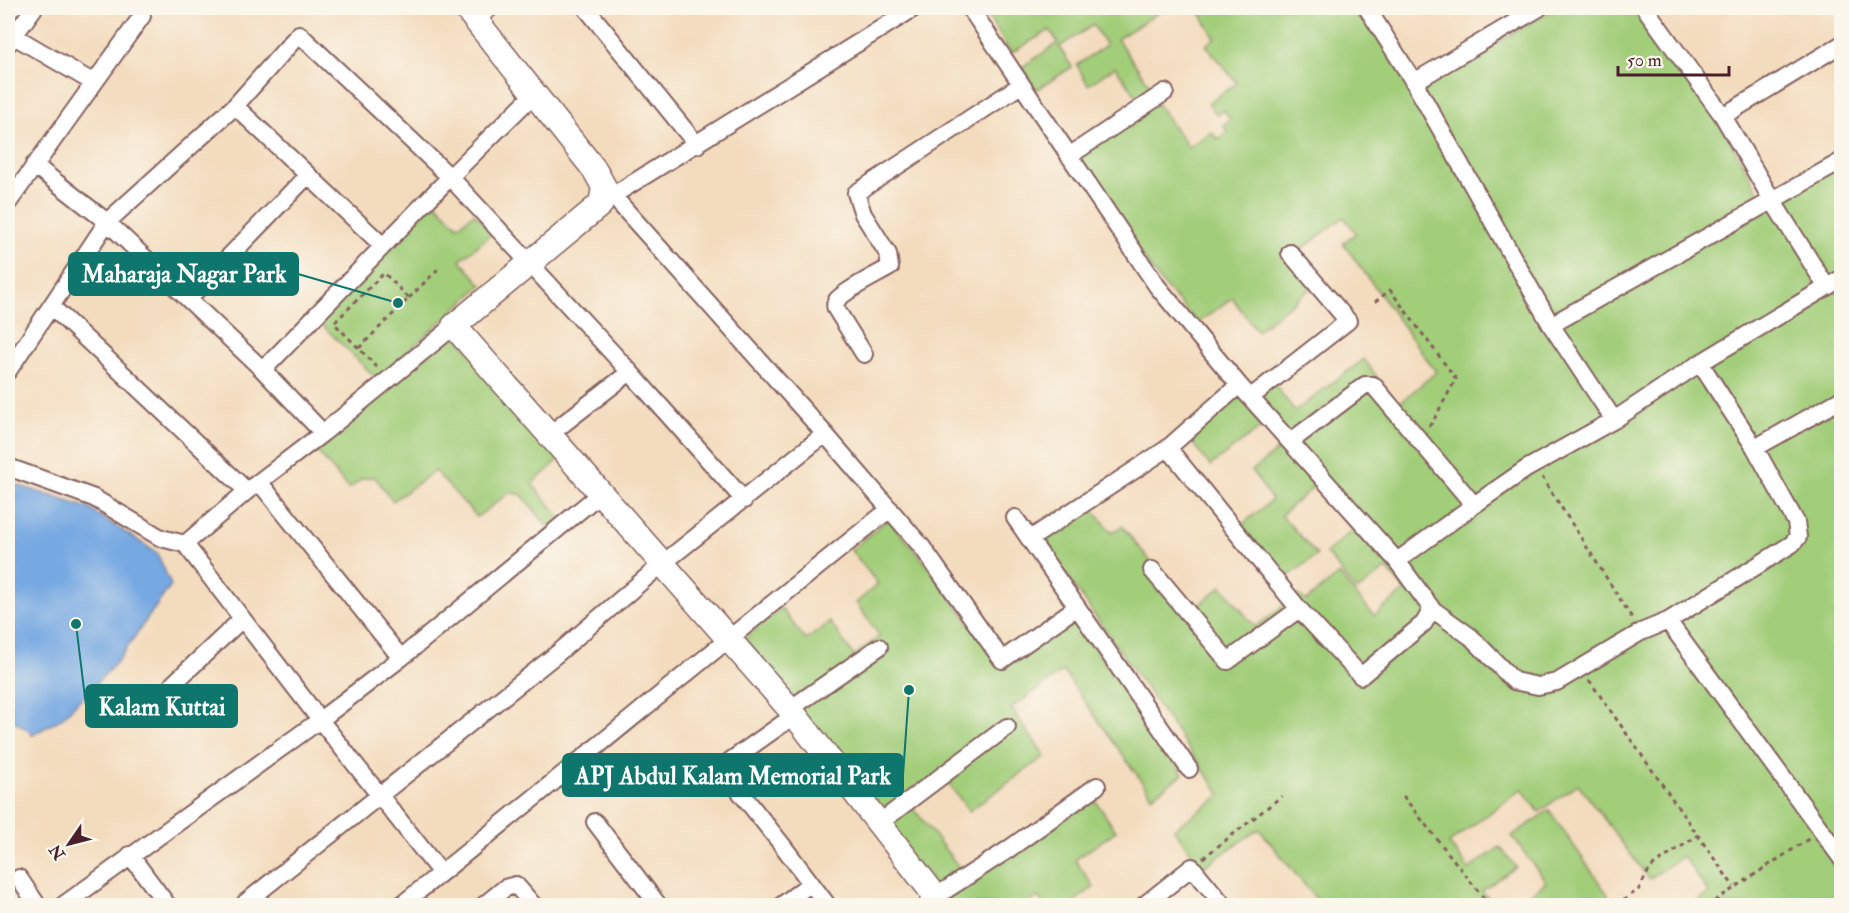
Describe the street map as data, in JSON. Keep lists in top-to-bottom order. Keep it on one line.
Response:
{"places":["Maharaja Nagar Park","Kalam Kuttai","APJ Abdul Kalam Memorial Park"],"scale_bar":"50 m","north":"bottom left"}
